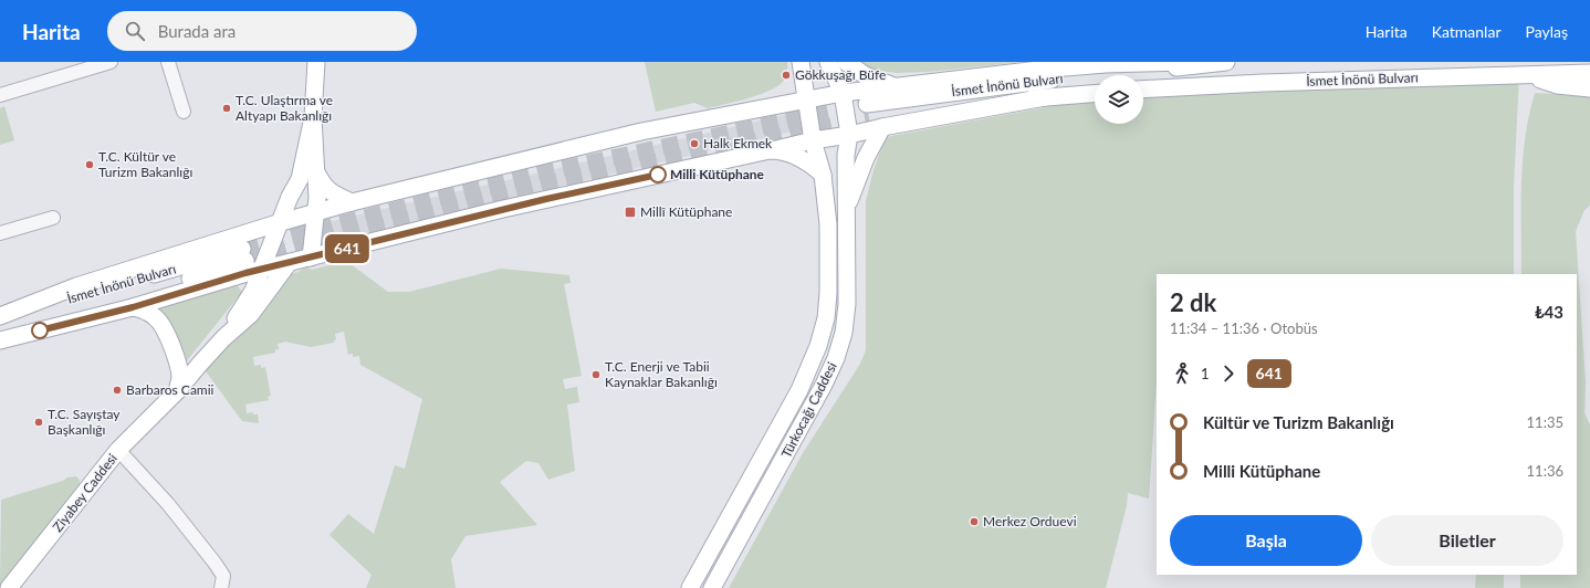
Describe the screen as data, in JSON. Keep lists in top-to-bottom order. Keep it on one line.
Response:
{"streets":{"main road":["İsmet İnönü Bulvarı","Türkocağı Caddesi","Ziyabey Caddesi"]},"places":{"other":["Gökkuşağı Büfe","T.C. Ulaştırma ve Altyapı Bakanlığı","Halk Ekmek","T.C. Kültür ve Turizm Bakanlığı","Milli Kütüphane","T.C. Enerji ve Tabii Kaynaklar Bakanlığı","Barbaros Camii","T.C. Sayıştay Başkanlığı","Merkez Orduevi"],"transit":["Millî Kütüphane"]},"lines":["bus line 641"],"page":{"header":"Harita","search":"Burada ara","nav":["Harita","Katmanlar","Paylaş"],"on_map":"641","heading":["2 dk","11:34 – 11:36 · Otobüs","₺43"],"legs":["1","641"],"list":[{"name":"Kültür ve Turizm Bakanlığı","value":"11:35"},{"name":"Milli Kütüphane","value":"11:36"}],"buttons":["Başla","Biletler"]}}
